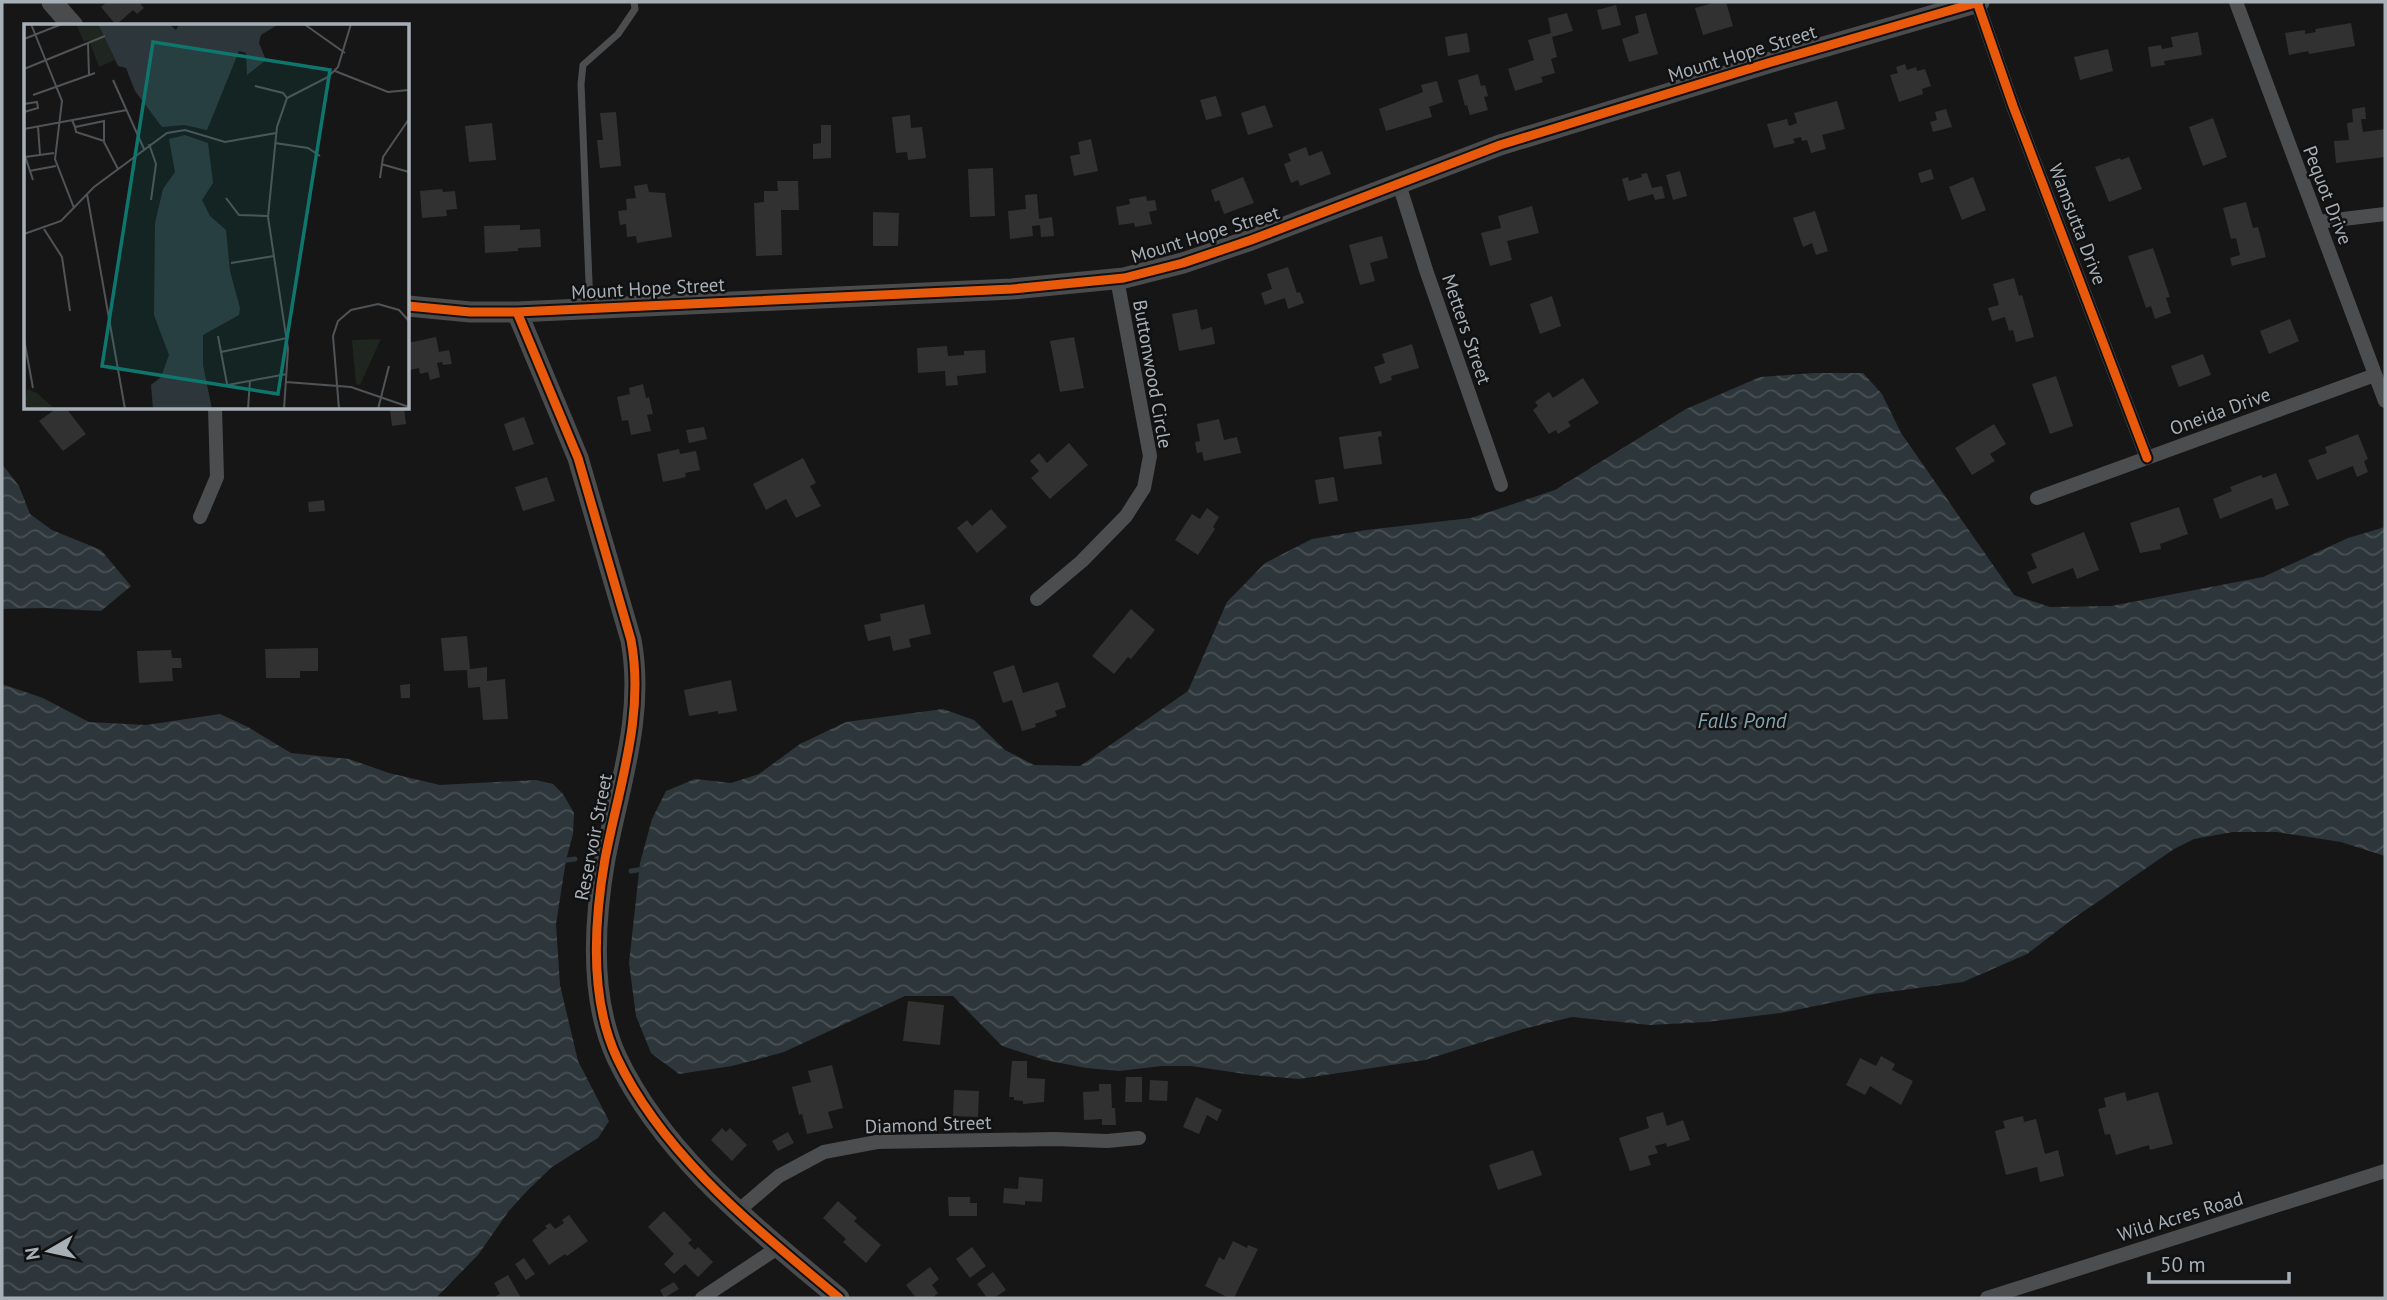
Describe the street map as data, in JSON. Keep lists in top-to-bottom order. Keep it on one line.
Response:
{"streets":{"street":["Mount Hope Street","Pequot Drive","Wamsutta Drive","Metters Street","Buttonwood Circle","Oneida Drive","Reservoir Street","Diamond Street","Wild Acres Road"]},"crossings":[["Mount Hope Street","Wamsutta Drive"],["Mount Hope Street","Metters Street"],["Mount Hope Street","Buttonwood Circle"],["Mount Hope Street","Reservoir Street"],["Pequot Drive","Oneida Drive"],["Wamsutta Drive","Oneida Drive"],["Reservoir Street","Diamond Street"]],"water":["Falls Pond"],"scale_bar":"50 m","north":"left"}
